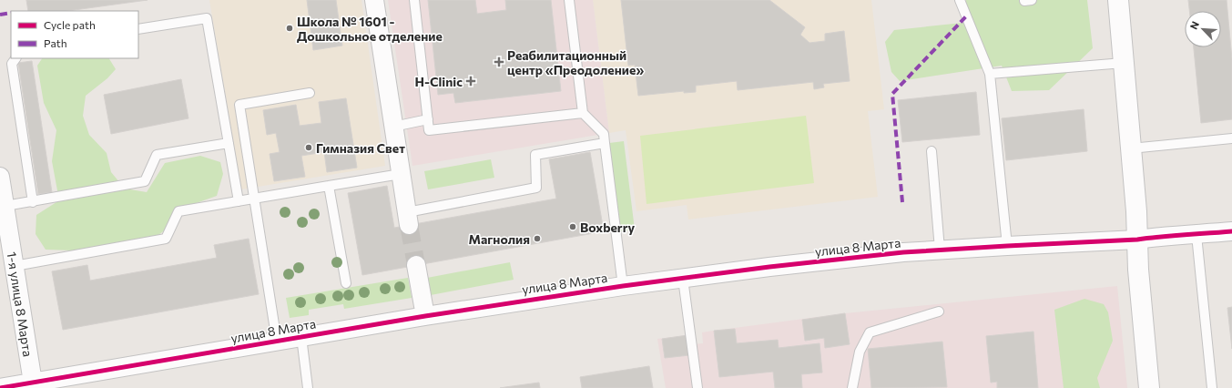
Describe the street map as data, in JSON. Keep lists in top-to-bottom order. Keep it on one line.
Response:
{"streets":{"street":["улица 8 Марта","1-я улица 8 Марта"]},"crossings":[["улица 8 Марта","1-я улица 8 Марта"]],"places":{"other":["Школа № 1601 - Дошкольное отделение","Гимназия Свет","Boxberry","Магнолия"],"health":["Реабилитационный центр «Преодоление»","H-Clinic"]},"legend":["Cycle path","Path"],"north":"top left"}
